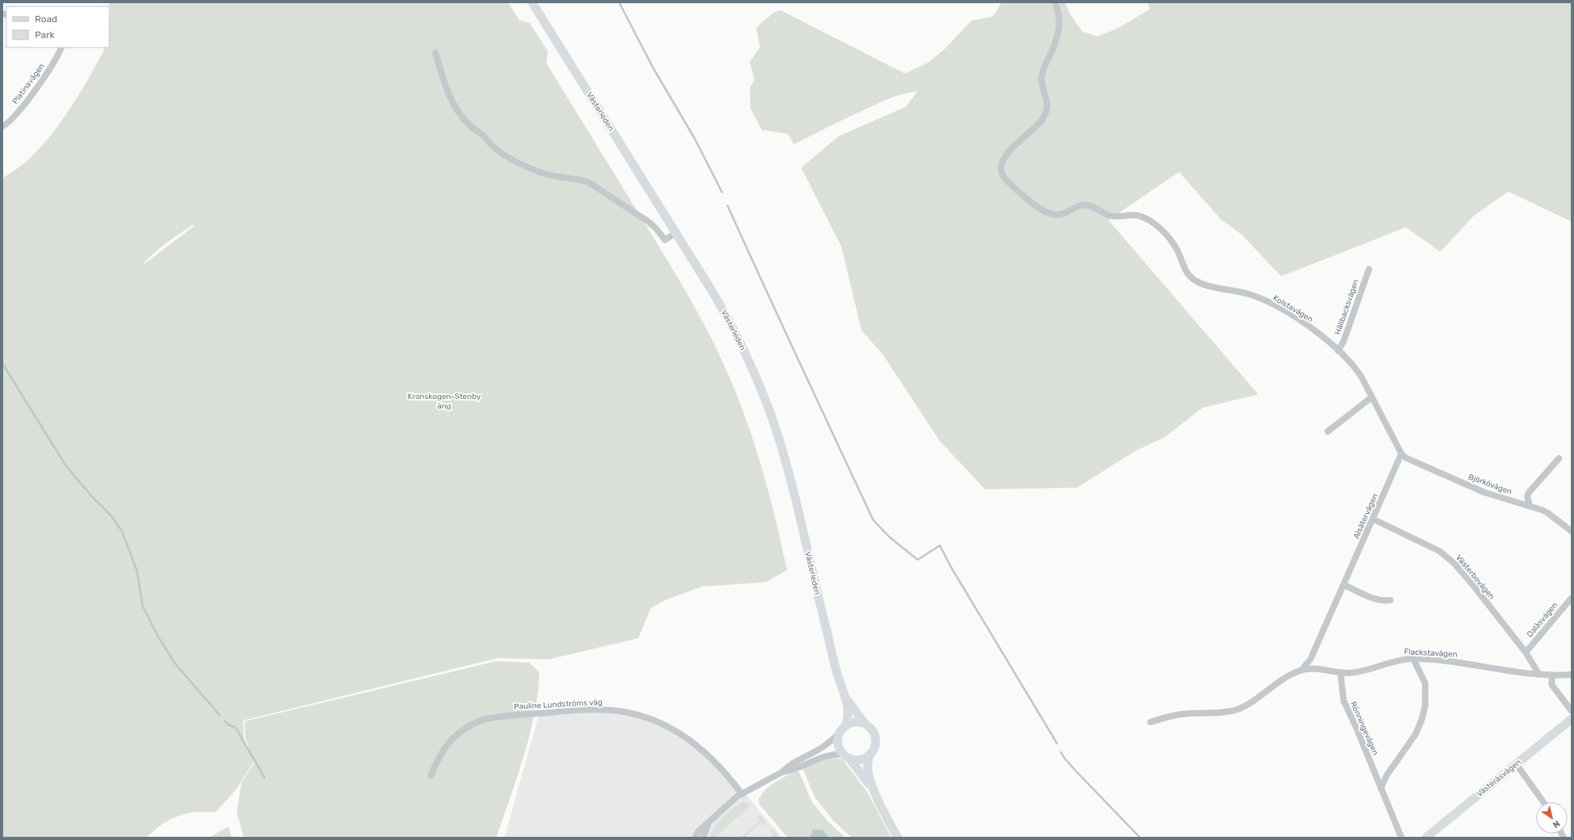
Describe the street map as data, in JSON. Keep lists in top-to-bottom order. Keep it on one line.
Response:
{"streets":{"main road":["Västerleden","Västeråsvägen"],"street":["Platinavägen","Hällbacksvägen","Kolstavägen","Björkövägen","Alsätervägen","Västerbovägen","Dalåsvägen","Flackstavägen","Pauline Lundströms väg","Rönningevägen"]},"crossings":[["Hällbacksvägen","Kolstavägen"],["Kolstavägen","Björkövägen"],["Kolstavägen","Alsätervägen"],["Björkövägen","Alsätervägen"],["Alsätervägen","Västerbovägen"],["Alsätervägen","Flackstavägen"],["Västerbovägen","Dalåsvägen"],["Västerbovägen","Flackstavägen"],["Flackstavägen","Rönningevägen"]],"parks":["Kronskogen-Stenby äng"],"legend":["Road","Park"],"north":"bottom right"}
